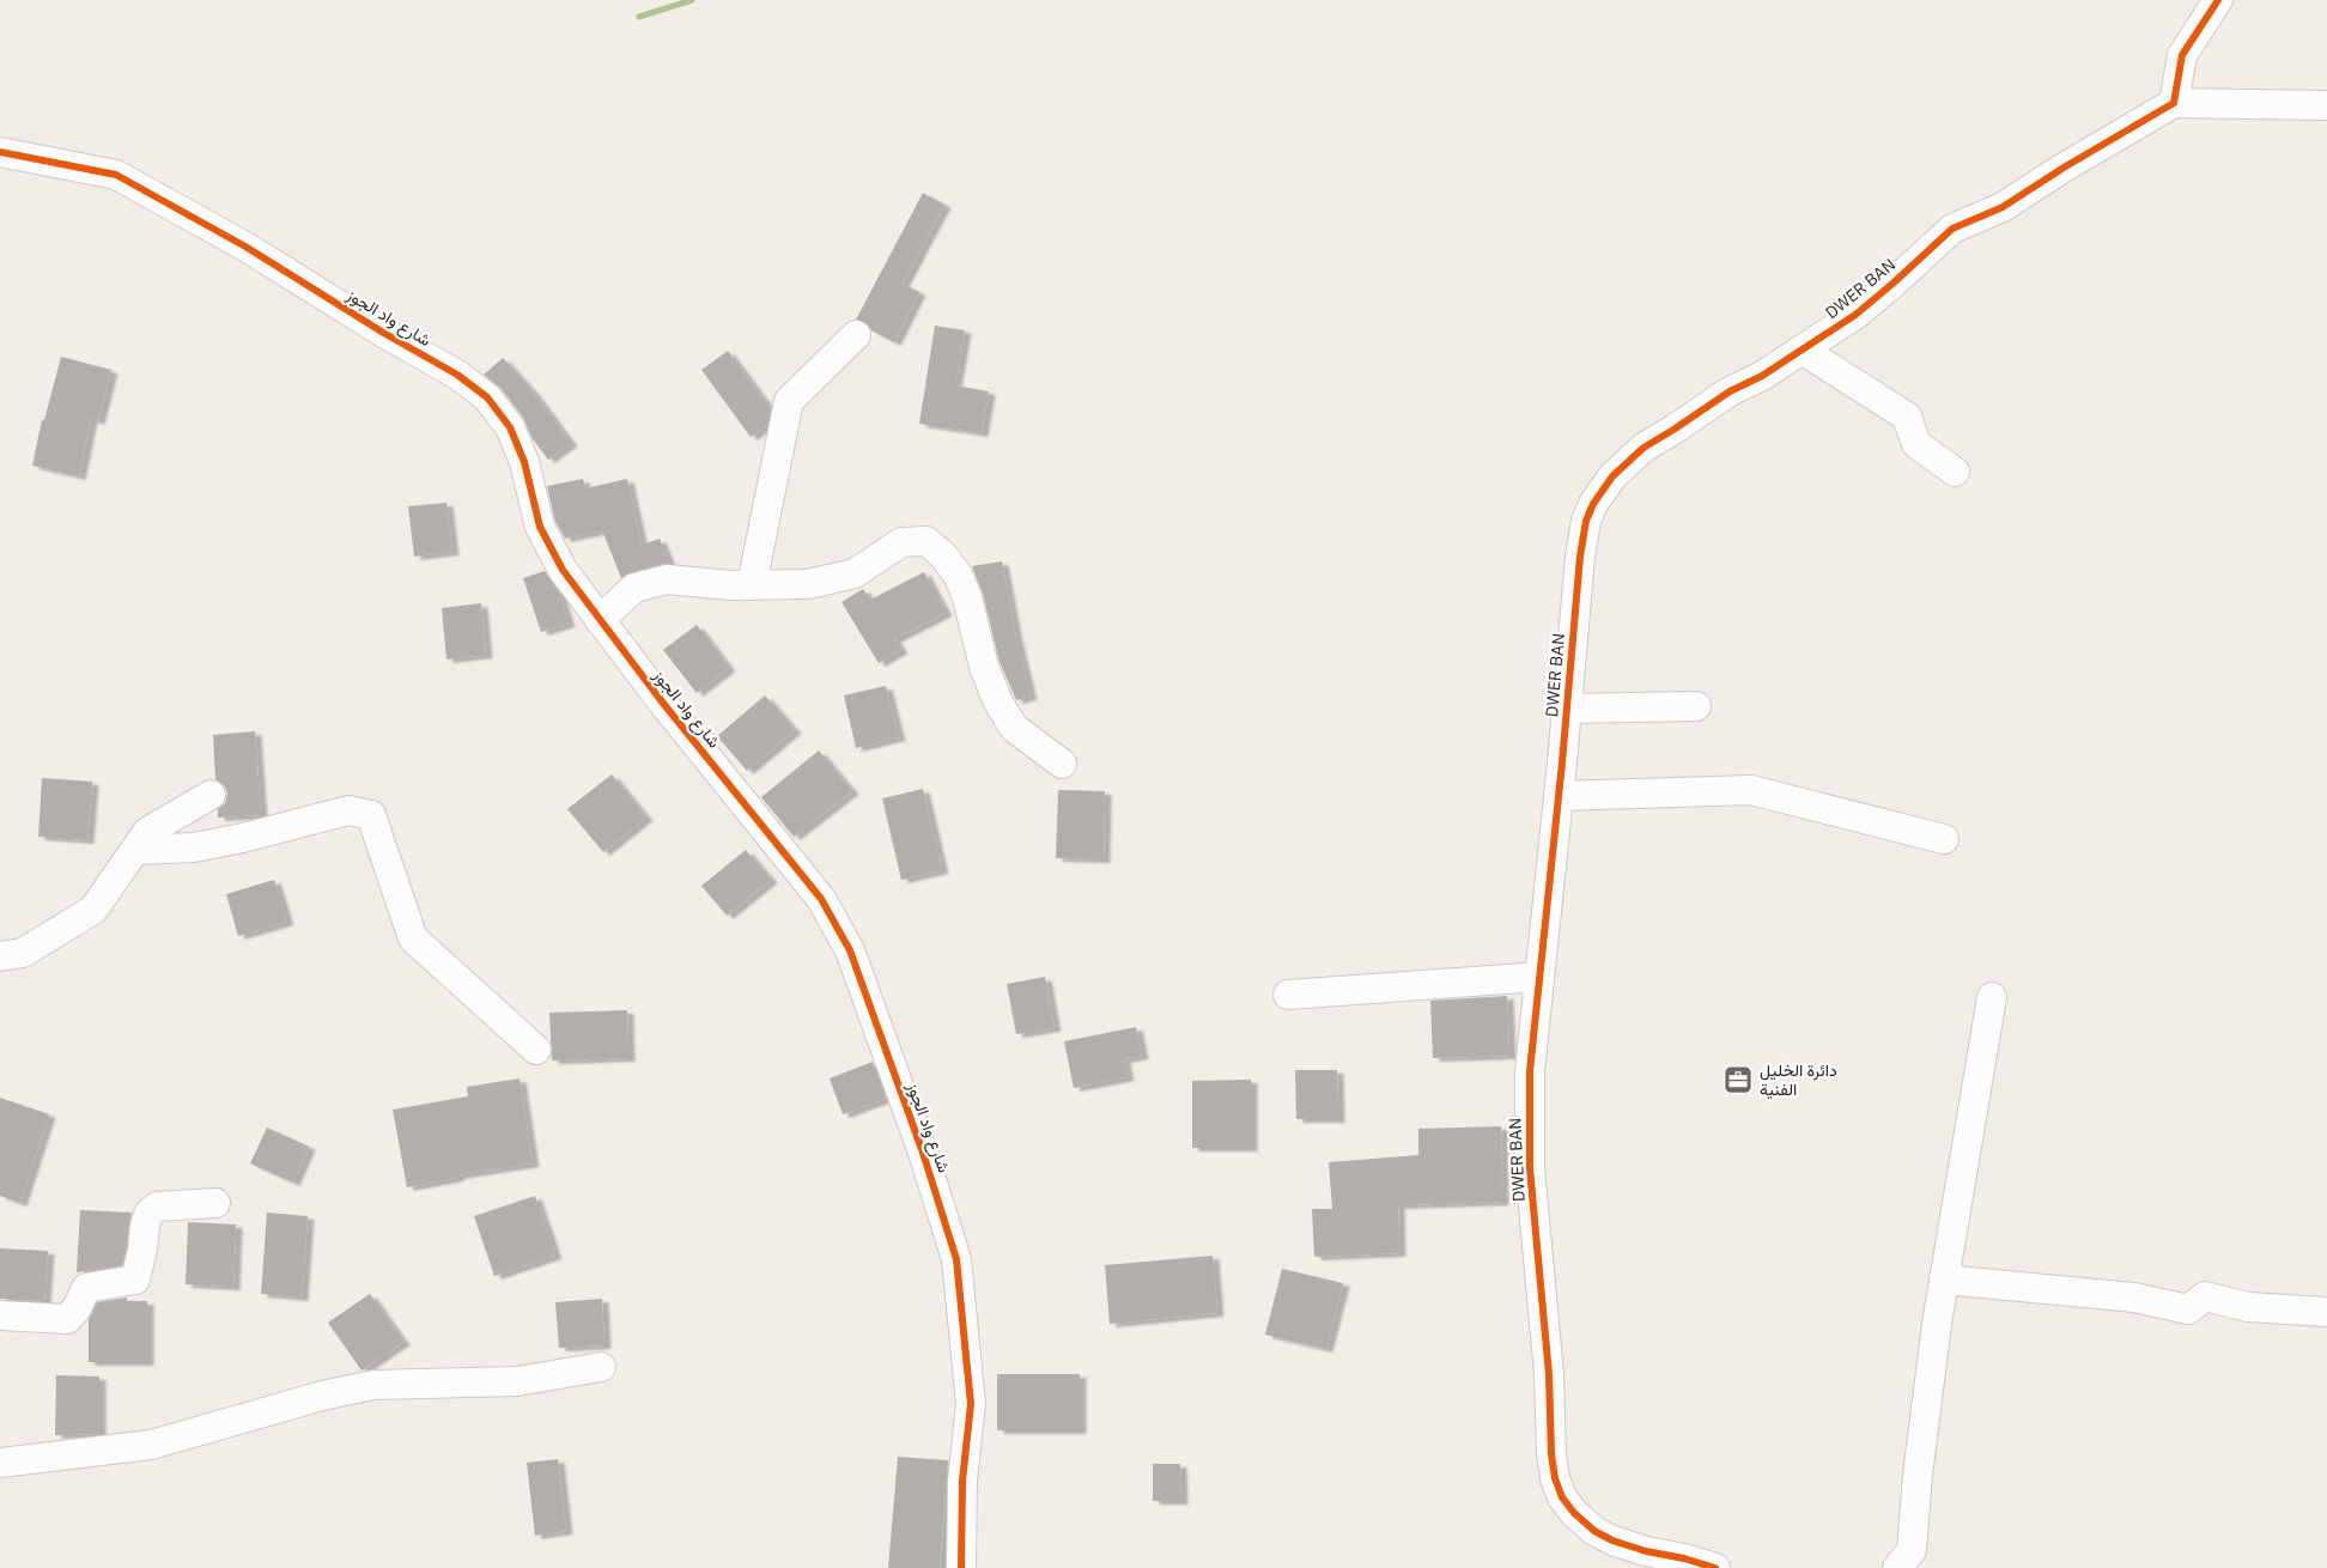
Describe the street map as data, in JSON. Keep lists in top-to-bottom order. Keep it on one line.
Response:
{"streets":{"street":["DWER BAN","شارع واد الجوز"]},"places":{"office":["دائرة الخليل الفنية"]}}
